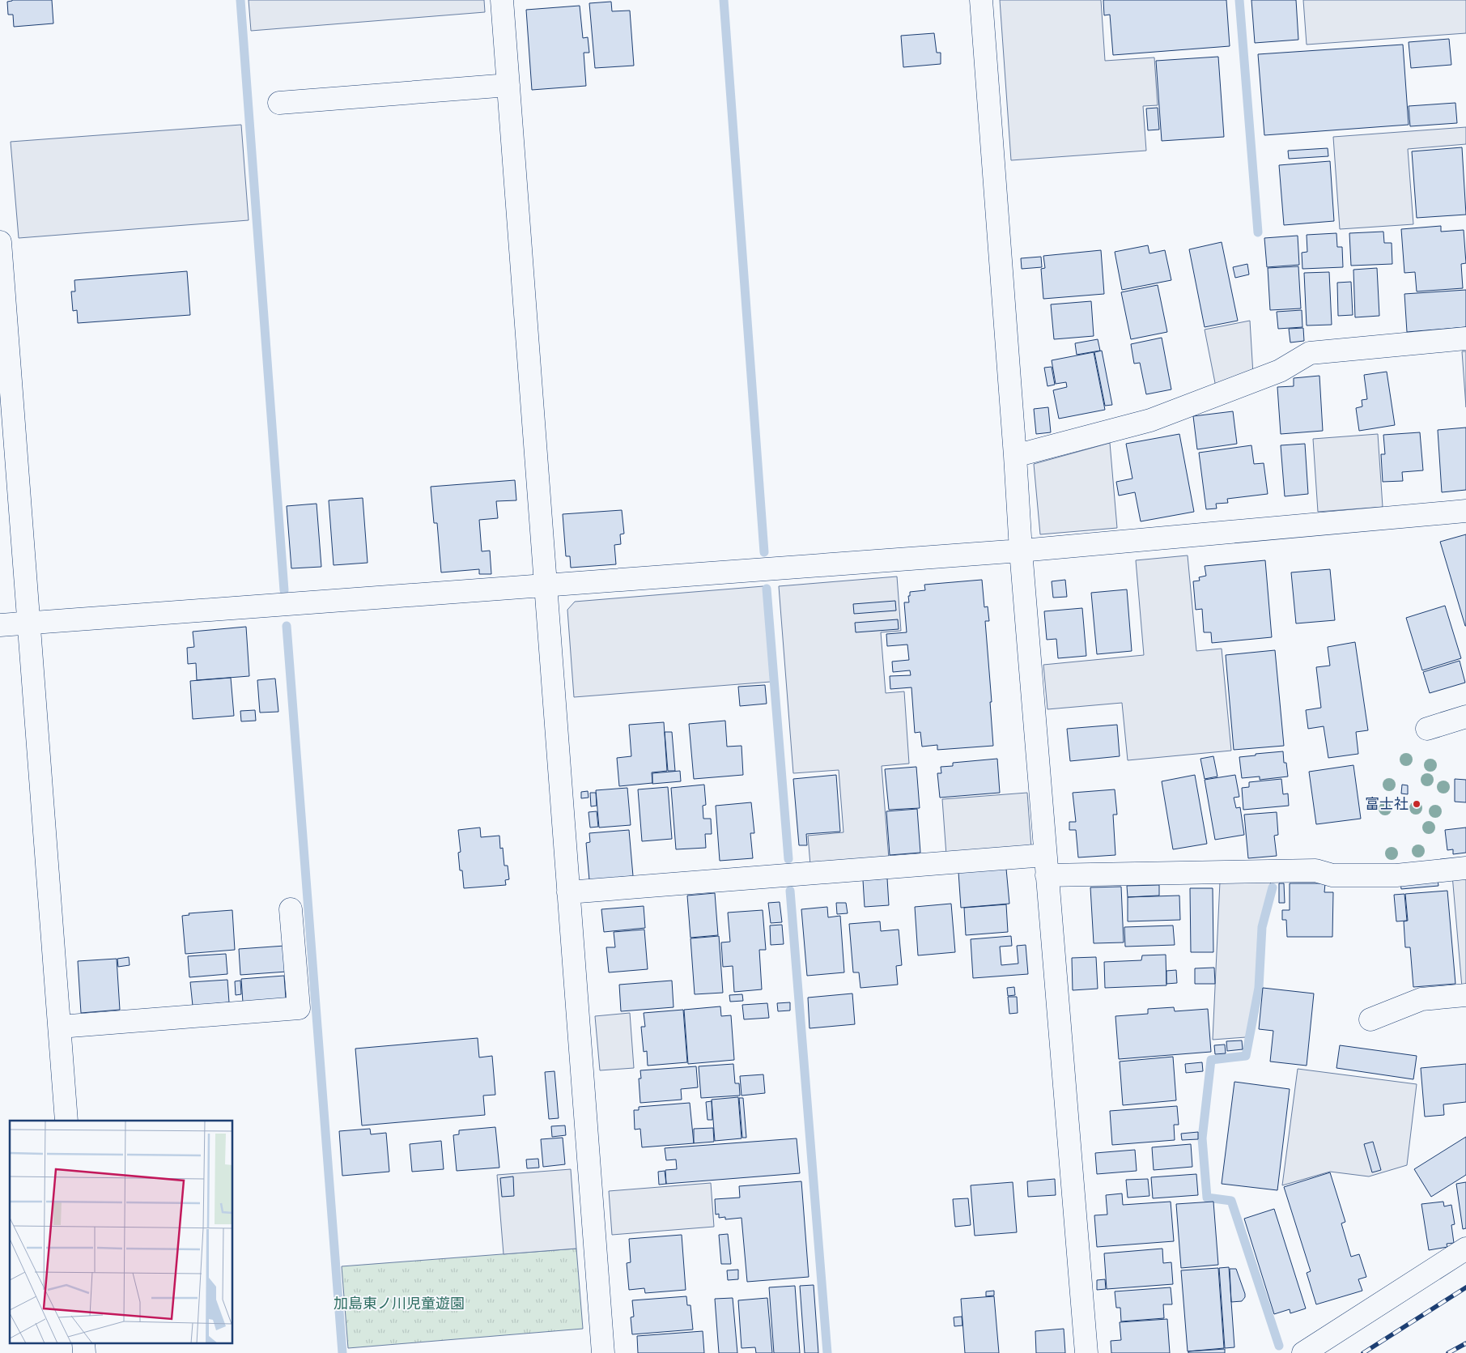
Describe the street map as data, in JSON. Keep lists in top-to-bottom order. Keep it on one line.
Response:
{"parks":["加島東ノ川児童遊園"],"places":["富士社"]}
